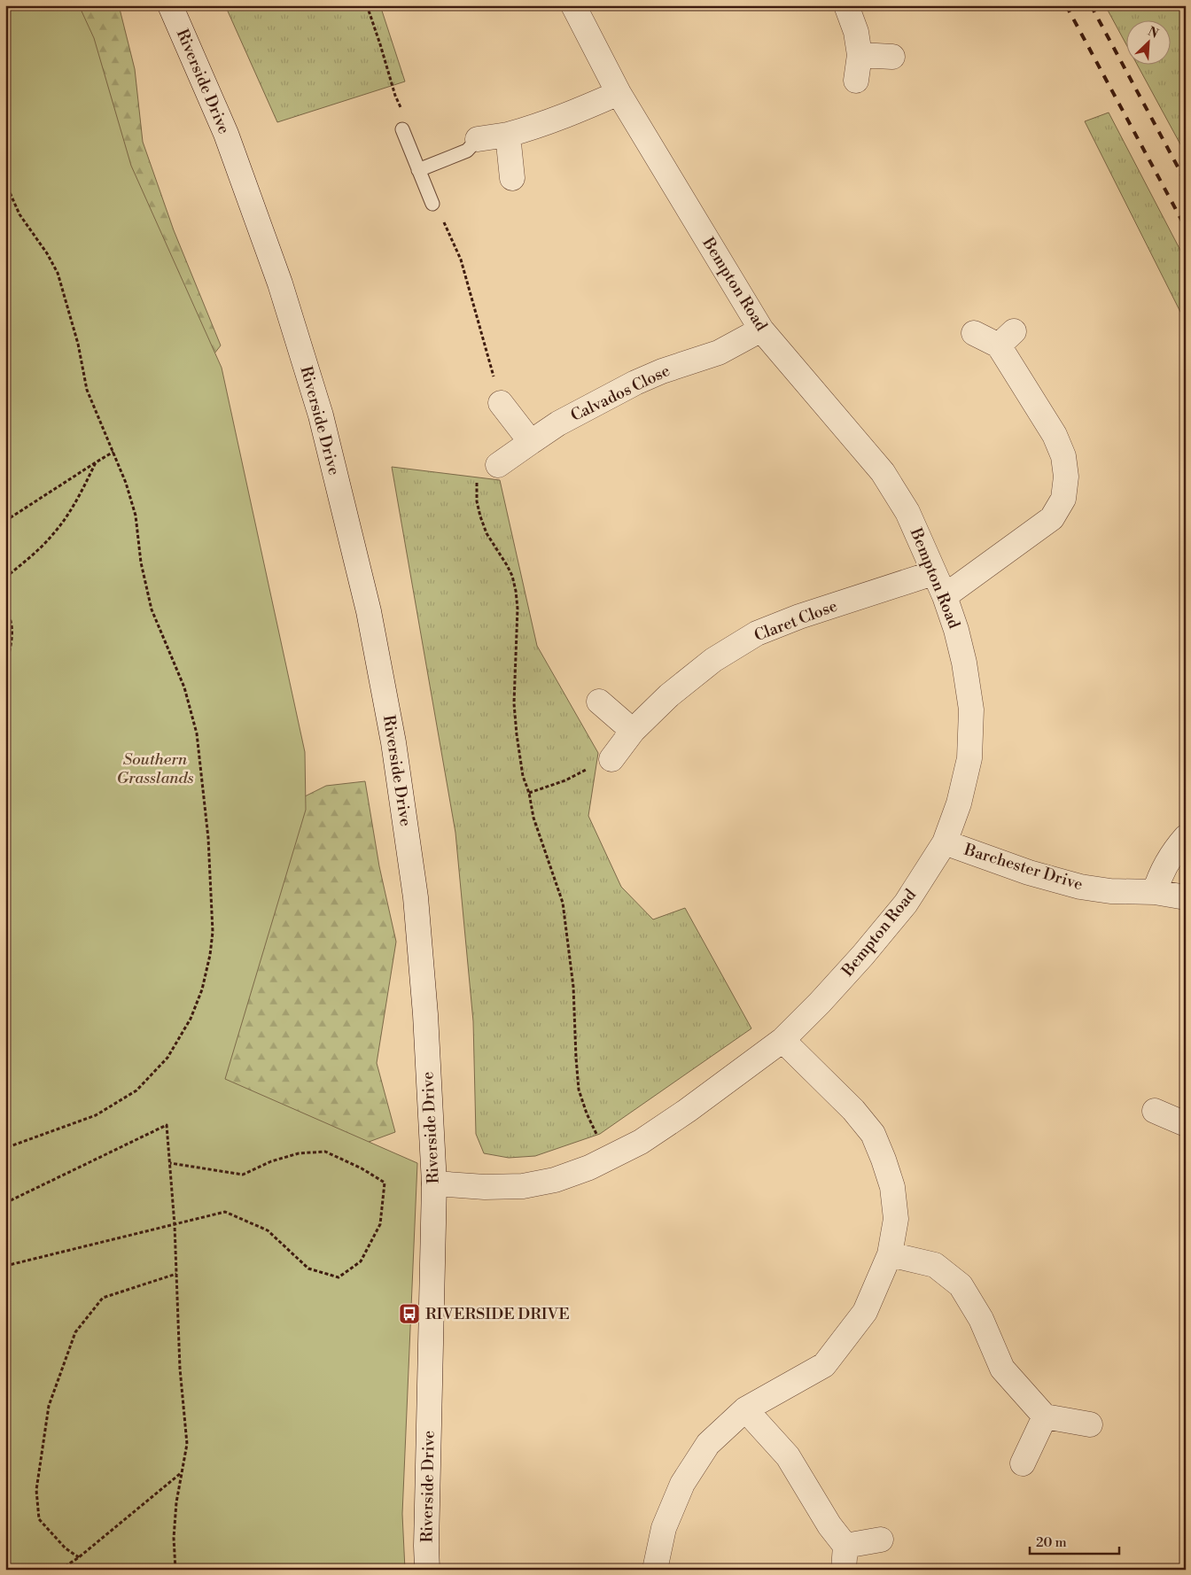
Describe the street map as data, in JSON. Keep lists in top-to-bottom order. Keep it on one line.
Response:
{"streets":{"street":["Riverside Drive","Bempton Road","Calvados Close","Claret Close","Barchester Drive"]},"crossings":[["Riverside Drive","Bempton Road"],["Bempton Road","Calvados Close"],["Bempton Road","Claret Close"],["Bempton Road","Barchester Drive"]],"parks":["Southern Grasslands"],"places":{"bus stop":["RIVERSIDE DRIVE"]},"scale_bar":"20 m","north":"top right"}
